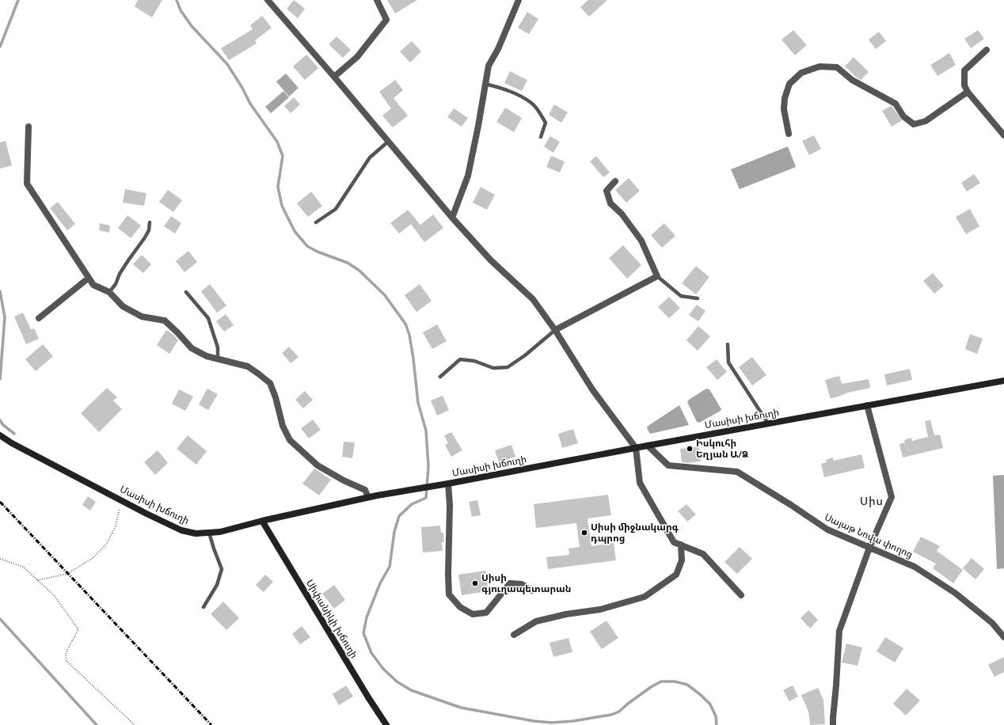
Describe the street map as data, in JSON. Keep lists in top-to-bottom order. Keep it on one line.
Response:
{"streets":{"main road":["Մասիսի խճուղի","Սիփանիկի խճուղի"],"street":["Սայաթ Նովա փողոց"]},"crossings":[["Մասիսի խճուղի","Սայաթ Նովա փողոց"],["Մասիսի խճուղի","Սիփանիկի խճուղի"]],"districts":["Սիս"],"places":["Իսկուհի Եղյան Ա/Ձ","Սիսի միջնակարգ դպրոց","Սիսի գյուղապետարան"]}
